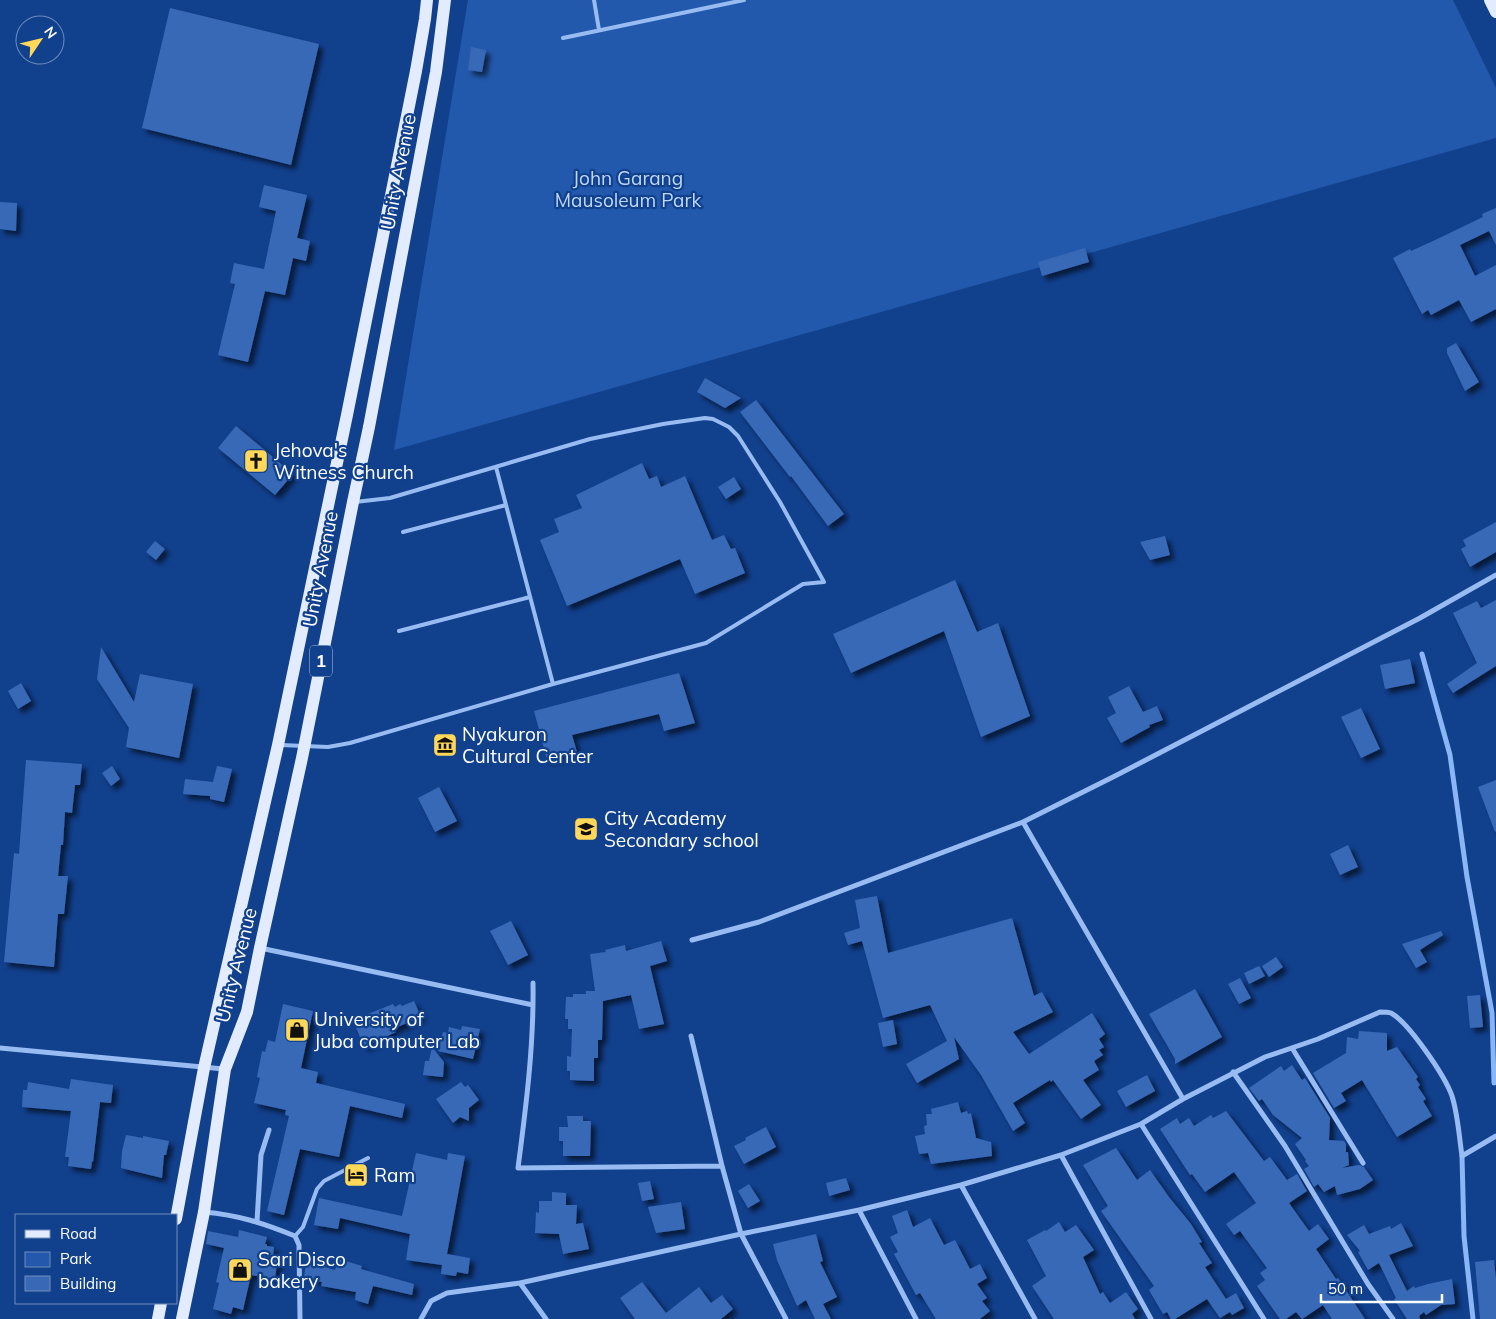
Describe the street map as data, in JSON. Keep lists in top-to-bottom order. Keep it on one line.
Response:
{"streets":{"main road":["Unity Avenue","1"]},"parks":["John Garang Mausoleum Park"],"places":{"church":["Jehova's Witness Church"],"museum":["Nyakuron Cultural Center"],"school or university":["City Academy Secondary school"],"shop":["University of Juba computer Lab","Sari Disco bakery"],"hotel":["Ram"]},"legend":["Road","Park","Building"],"scale_bar":"50 m","north":"top right"}
